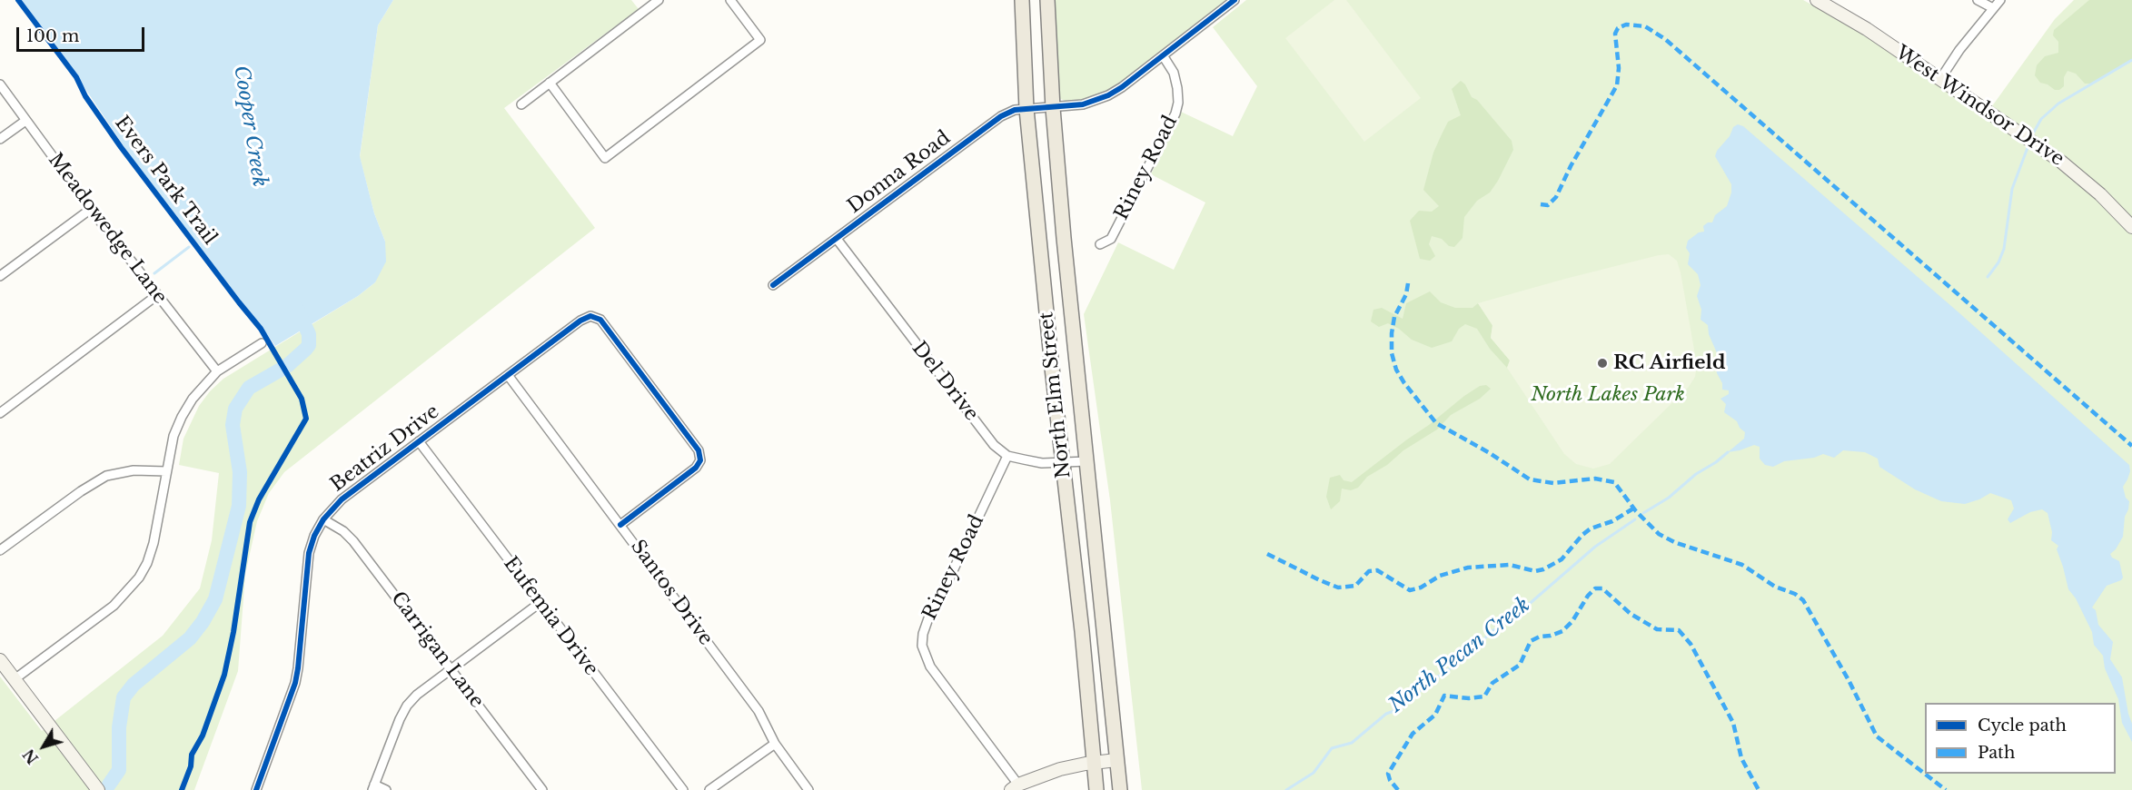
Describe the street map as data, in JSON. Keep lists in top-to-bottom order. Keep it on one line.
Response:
{"streets":{"main road":["North Elm Street"],"street":["West Windsor Drive","Riney Road","Donna Road","Meadowedge Lane","Del Drive","Beatriz Drive","Santos Drive","Eufemia Drive","Carrigan Lane"],"cycle path":["Evers Park Trail"]},"crossings":[["Riney Road","Del Drive"],["Donna Road","Del Drive"],["Donna Road","North Elm Street"],["Beatriz Drive","Santos Drive"],["Beatriz Drive","Eufemia Drive"],["Beatriz Drive","Carrigan Lane"]],"water":["Cooper Creek","North Pecan Creek"],"parks":["North Lakes Park"],"places":["RC Airfield"],"legend":["Cycle path","Path"],"scale_bar":"100 m","north":"bottom left"}
